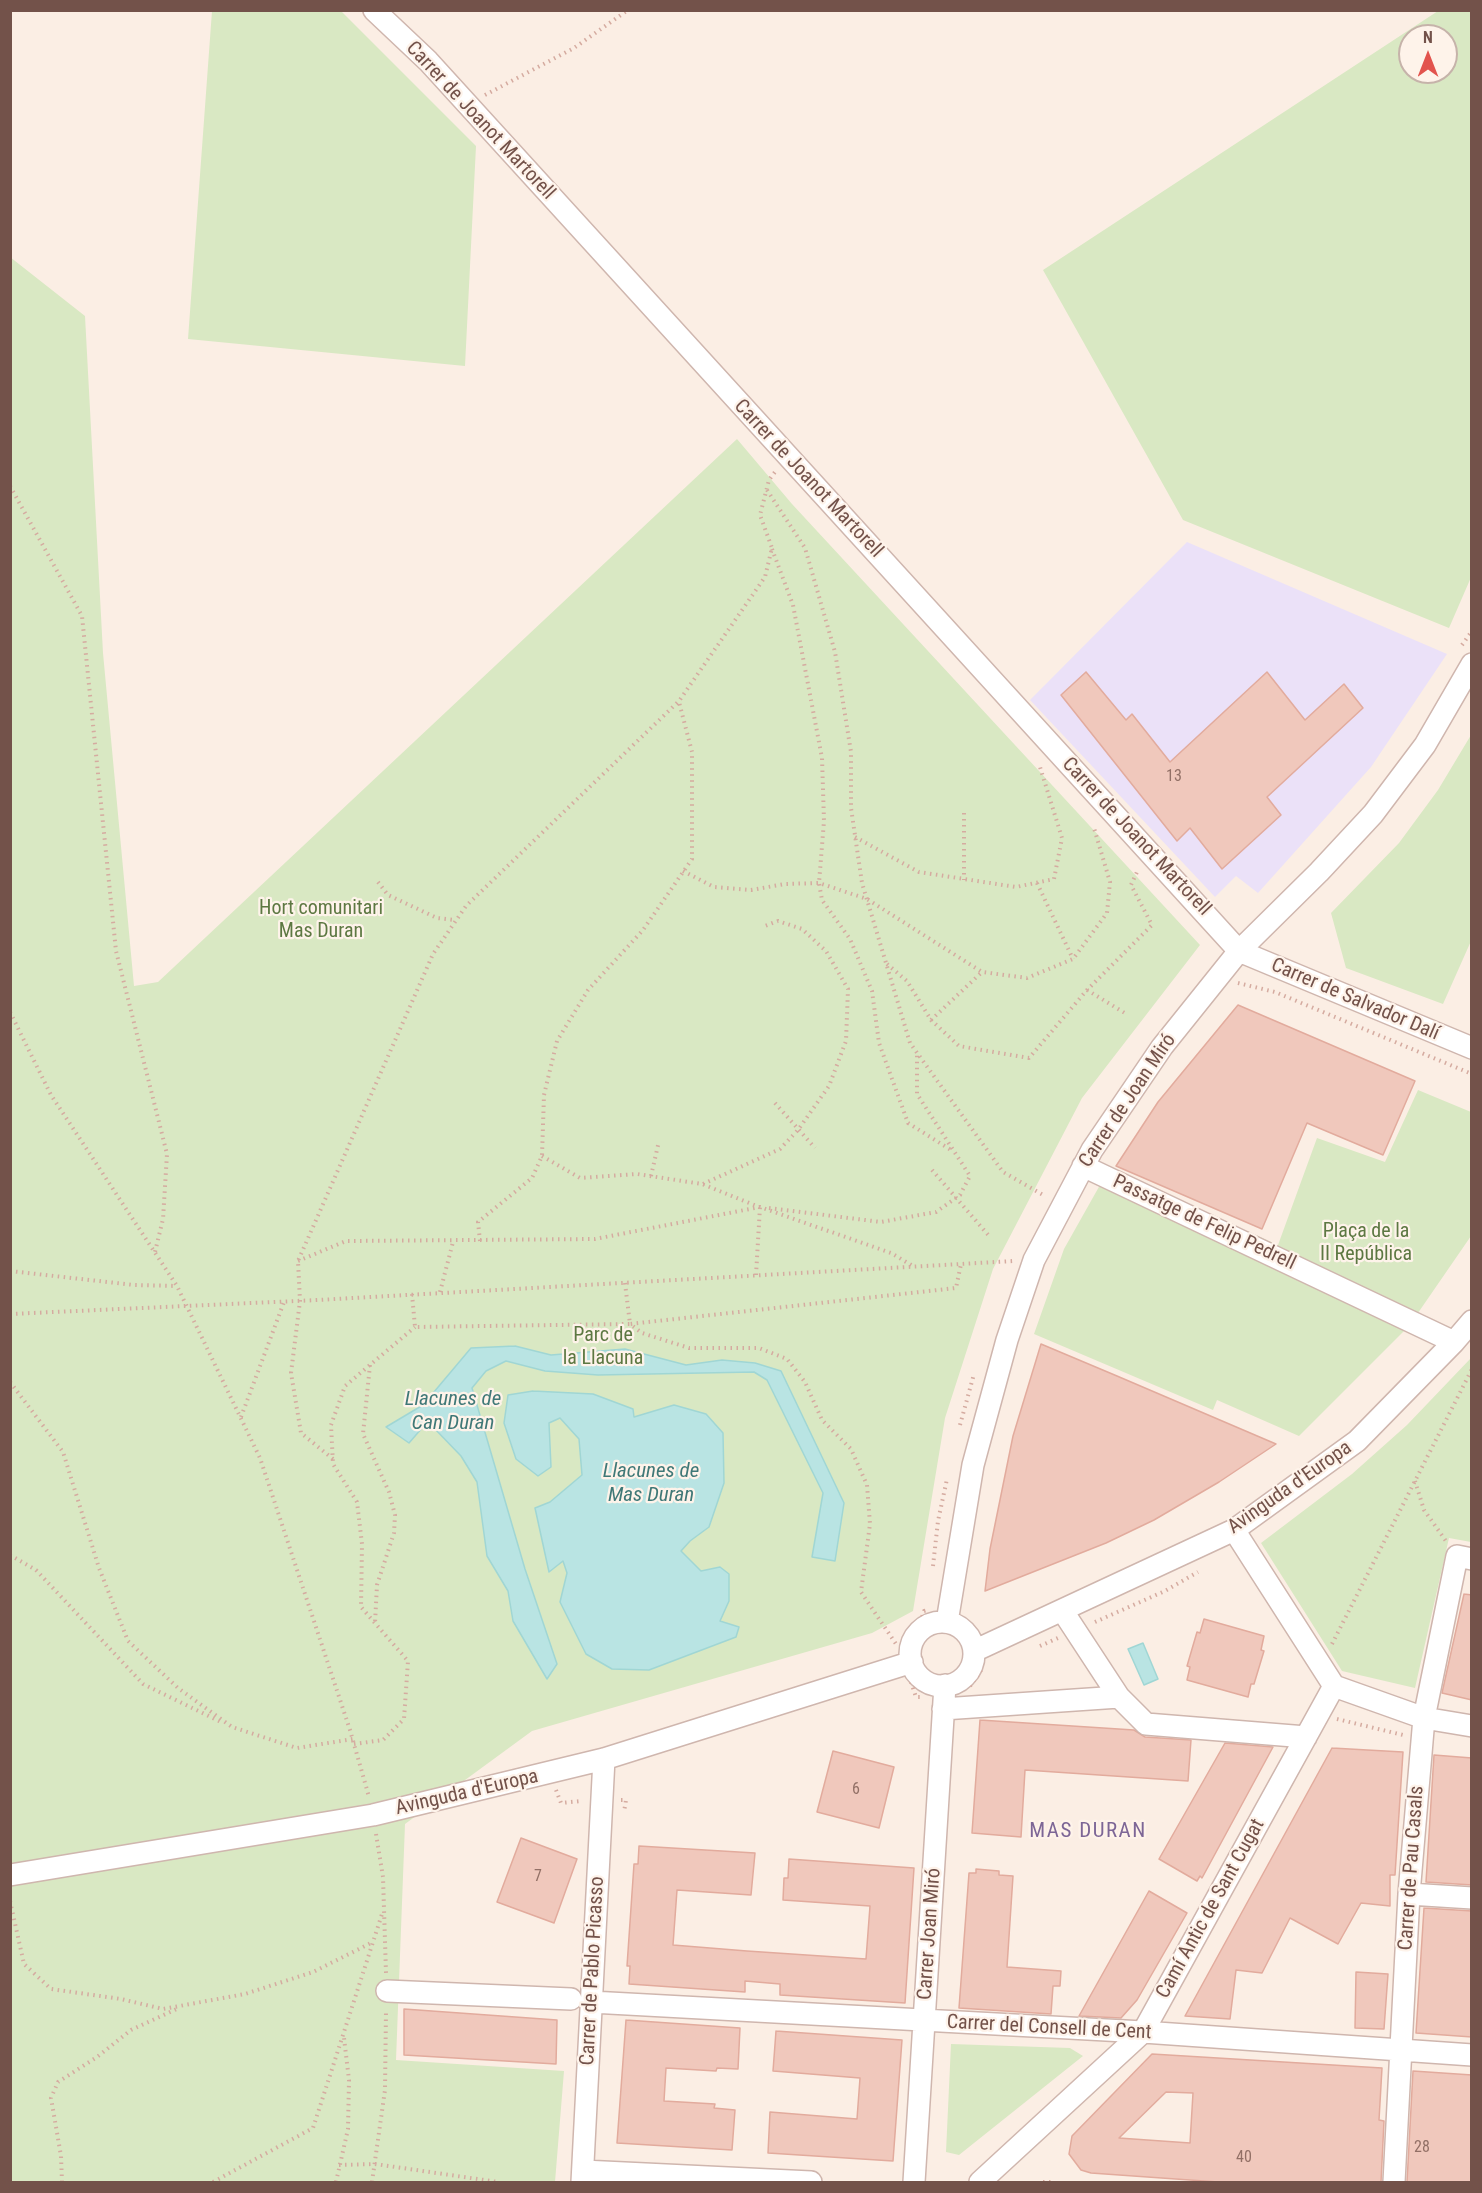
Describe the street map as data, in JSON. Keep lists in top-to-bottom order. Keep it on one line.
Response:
{"streets":{"street":["Carrer de Joanot Martorell","Carrer de Salvador Dalí","Carrer de Joan Miró","Passatge de Felip Pedrell","Avinguda d'Europa","Carrer de Pau Casals","Camí Antic de Sant Cugat","Carrer Joan Miró","Carrer de Pablo Picasso","Carrer del Consell de Cent"]},"crossings":[["Carrer de Joanot Martorell","Carrer de Salvador Dalí"],["Carrer de Joanot Martorell","Carrer de Joan Miró"],["Carrer de Salvador Dalí","Carrer de Joan Miró"],["Carrer de Joan Miró","Passatge de Felip Pedrell"],["Carrer de Joan Miró","Avinguda d'Europa"],["Carrer de Joan Miró","Carrer Joan Miró"],["Passatge de Felip Pedrell","Avinguda d'Europa"],["Avinguda d'Europa","Carrer Joan Miró"],["Avinguda d'Europa","Carrer de Pablo Picasso"],["Carrer de Pau Casals","Carrer del Consell de Cent"],["Camí Antic de Sant Cugat","Carrer del Consell de Cent"],["Carrer Joan Miró","Carrer del Consell de Cent"],["Carrer de Pablo Picasso","Carrer del Consell de Cent"]],"districts":["MAS DURAN"],"water":["Llacunes de Can Duran","Llacunes de Mas Duran"],"parks":["Hort comunitari Mas Duran","Plaça de la II República","Parc de la Llacuna"],"house_numbers":["13","6","7","28","40"],"north":"top"}
